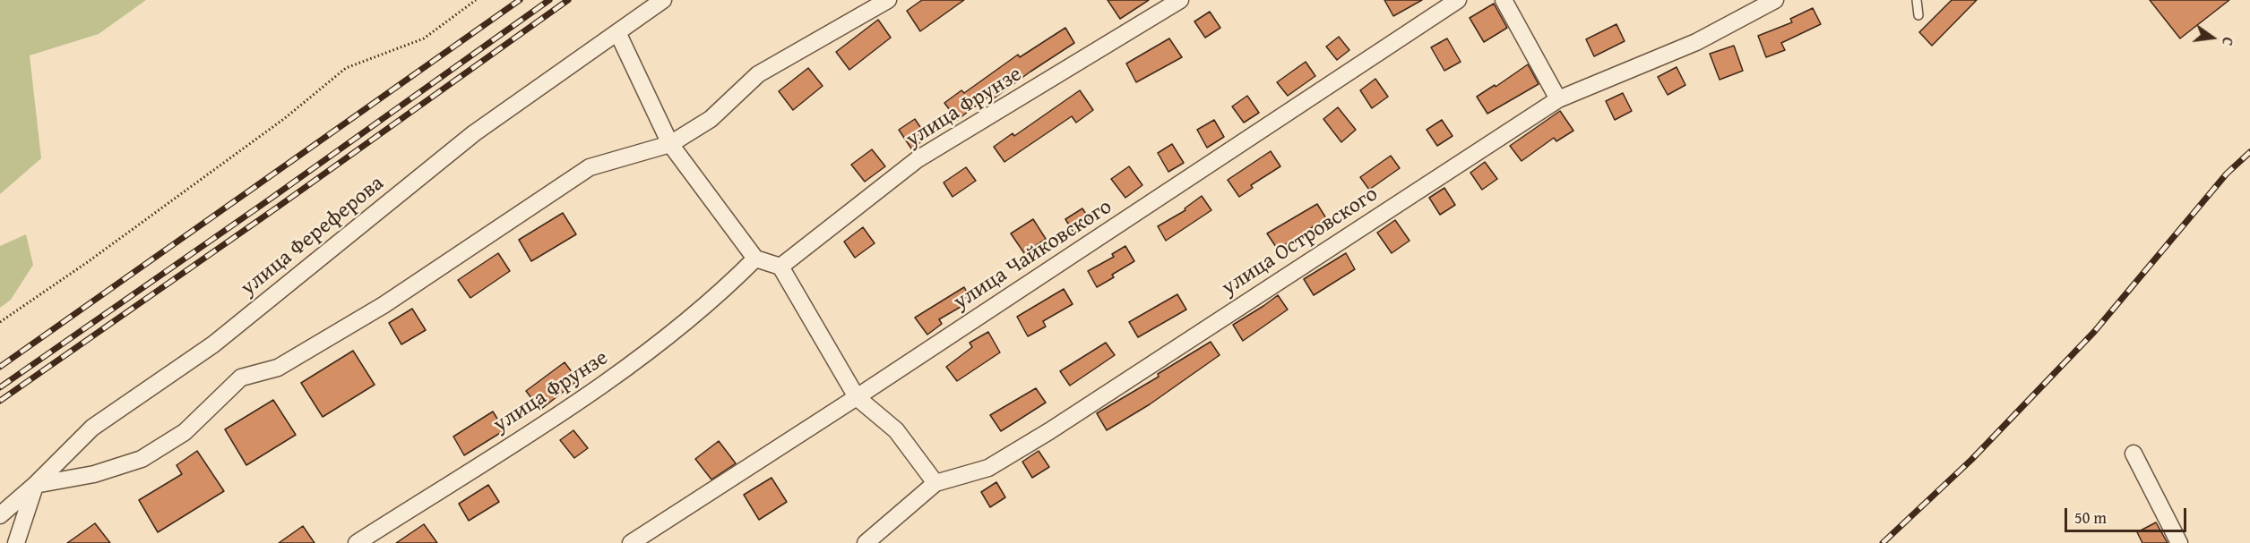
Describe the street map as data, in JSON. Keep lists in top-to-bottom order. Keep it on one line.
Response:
{"streets":{"street":["улица Фрунзе","улица Фереферова","улица Островского","улица Чайковского"]},"scale_bar":"50 m","north":"right"}
